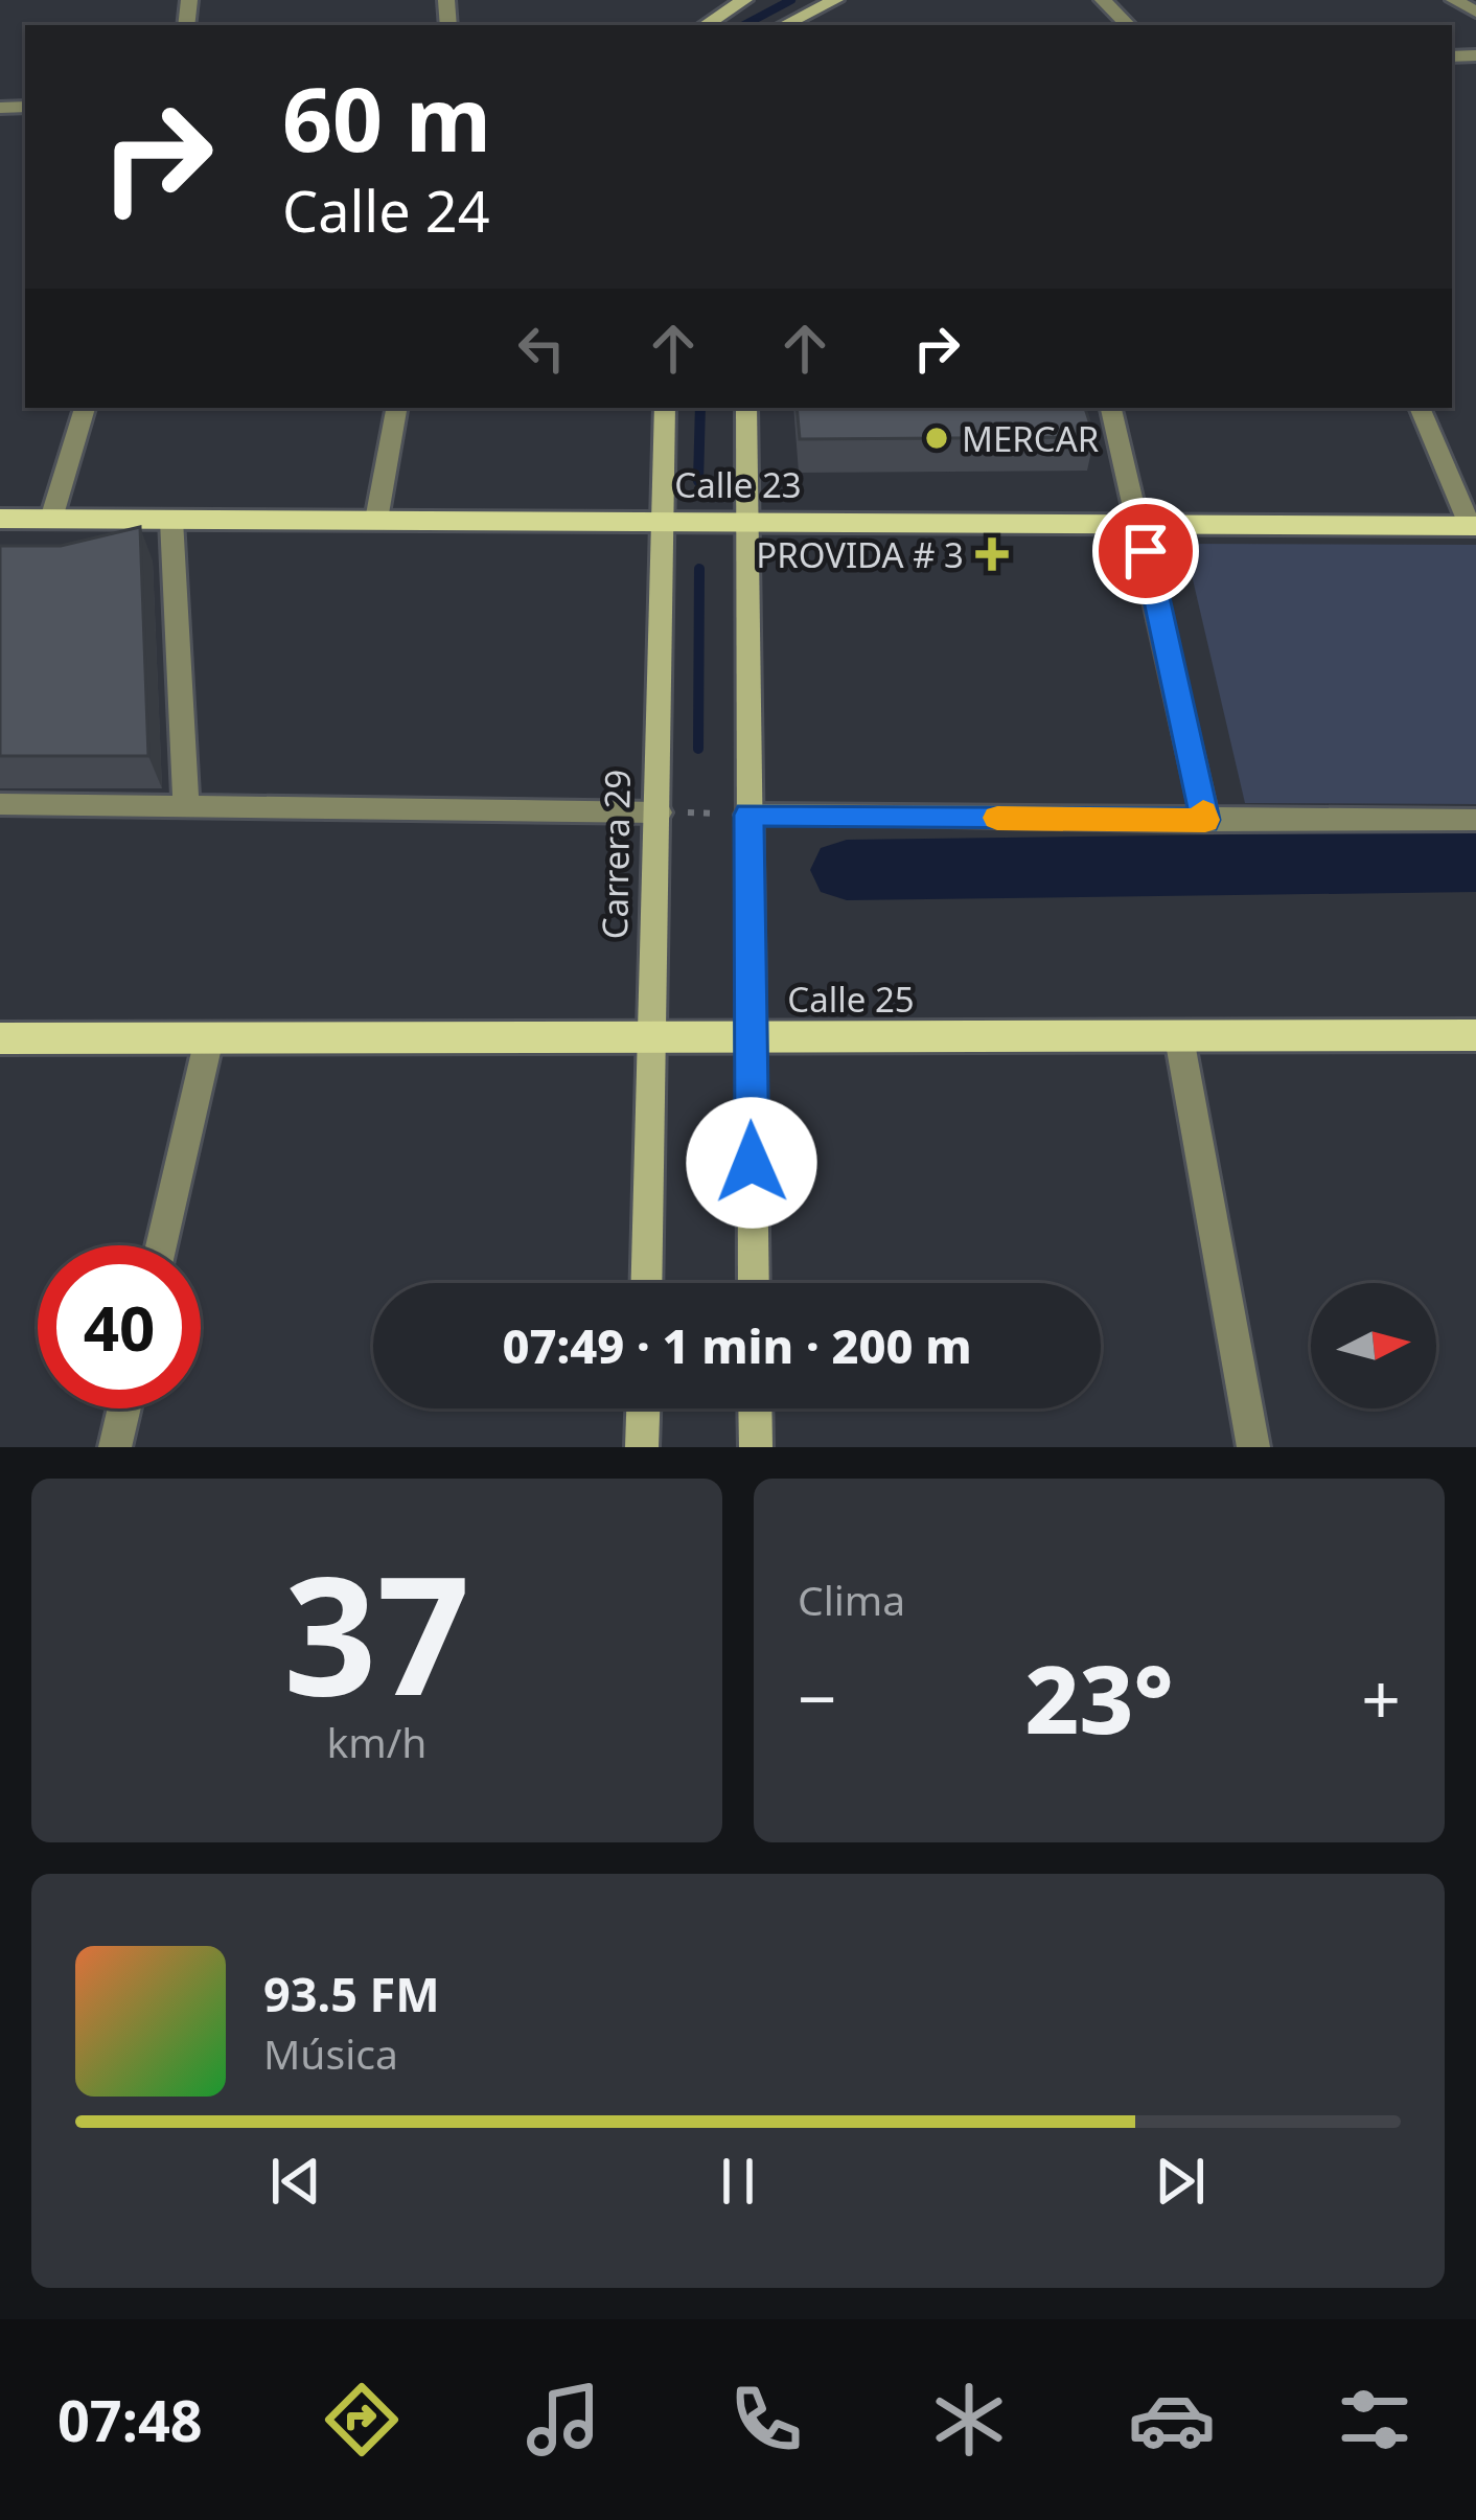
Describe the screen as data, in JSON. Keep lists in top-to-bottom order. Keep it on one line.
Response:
{"streets":{"main road":["Calle 23","Calle 25"],"street":["Carrera 29"]},"crossings":[["Calle 23","Carrera 29"],["Carrera 29","Calle 25"]],"places":{"other":["MERCAR"],"health":["PROVIDA # 3"]},"north":"right","page":{"turn":["60 m","Calle 24"],"limit":"40","trip":"07:49 · 1 min · 200 m","tile":[["37","km/h"],"Clima"],"heat":["−","23°","+"],"song":["93.5 FM","Música"],"tabs":"07:48"}}
